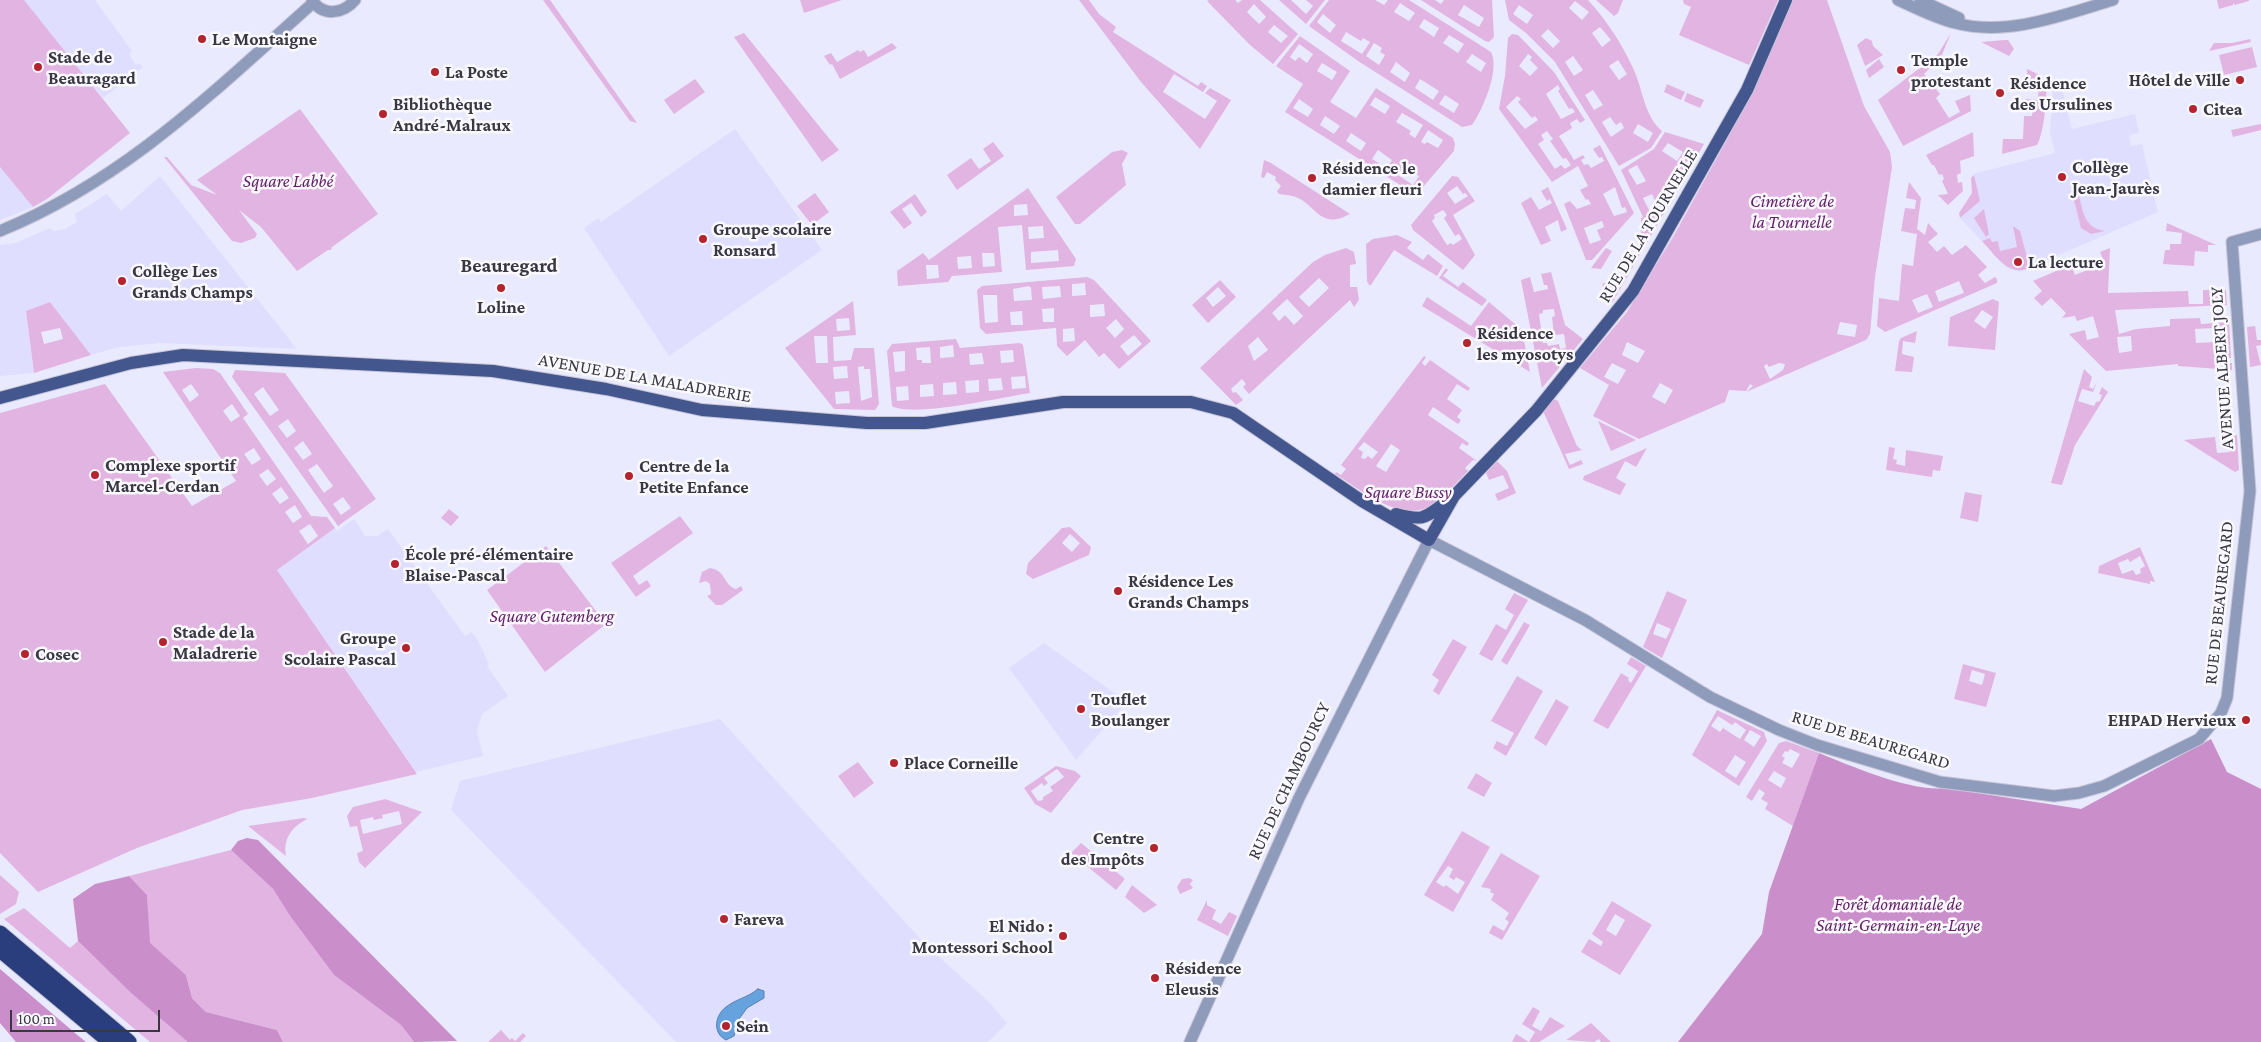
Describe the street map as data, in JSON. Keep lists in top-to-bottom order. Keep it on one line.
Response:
{"streets":{"main road":["RUE DE LA TOURNELLE","AVENUE DE LA MALADRERIE"],"street":["AVENUE ALBERT JOLY","RUE DE BEAUREGARD","RUE DE CHAMBOURCY"]},"crossings":[["RUE DE LA TOURNELLE","AVENUE DE LA MALADRERIE"],["RUE DE LA TOURNELLE","RUE DE BEAUREGARD"],["RUE DE LA TOURNELLE","RUE DE CHAMBOURCY"],["AVENUE ALBERT JOLY","RUE DE BEAUREGARD"],["AVENUE DE LA MALADRERIE","RUE DE BEAUREGARD"],["AVENUE DE LA MALADRERIE","RUE DE CHAMBOURCY"],["RUE DE BEAUREGARD","RUE DE CHAMBOURCY"]],"districts":["Beauregard"],"parks":["Square Labbé","Cimetière de la Tournelle","Square Bussy","Square Gutemberg","Forêt domaniale de Saint-Germain-en-Laye"],"places":["Le Montaigne","Stade de Beauragard","Temple protestant","La Poste","Hôtel de Ville","Résidence des Ursulines","Citea","Bibliothèque André-Malraux","Collège Jean-Jaurès","Résidence le damier fleuri","Groupe scolaire Ronsard","La lecture","Collège Les Grands Champs","Loline","Résidence les myosotys","Complexe sportif Marcel-Cerdan","Centre de la Petite Enfance","École pré-élémentaire Blaise-Pascal","Résidence Les Grands Champs","Stade de la Maladrerie","Groupe Scolaire Pascal","Cosec","Touflet Boulanger","EHPAD Hervieux","Place Corneille","Centre des Impôts","Fareva","El Nido : Montessori School","Résidence Eleusis","Sein"],"scale_bar":"100 m"}
